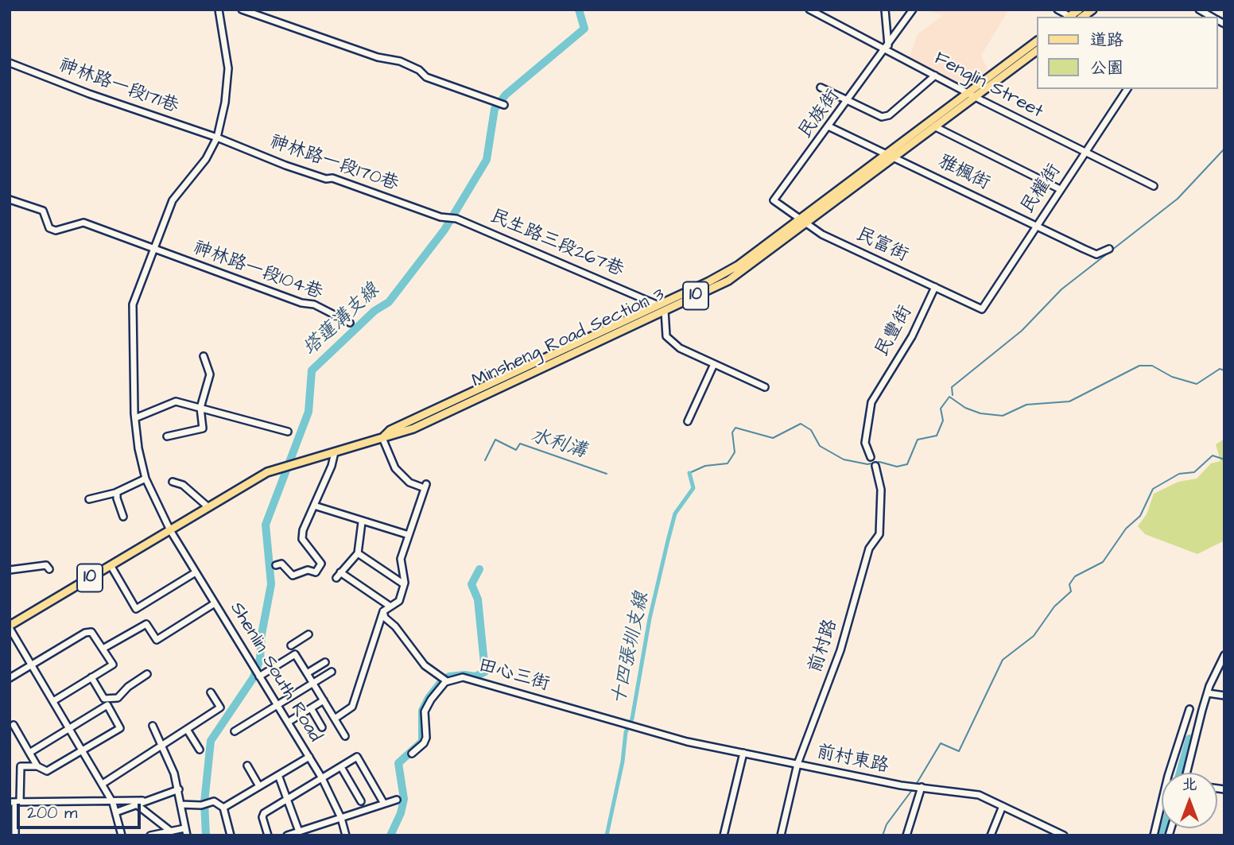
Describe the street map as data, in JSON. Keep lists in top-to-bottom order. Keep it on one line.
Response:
{"streets":{"main road":["10","Minsheng Road Section 3"],"street":["Fenglin Street","神林路一段171巷","民族街","神林路一段170巷","雅楓街","民權街","民生路三段267巷","民富街","神林路一段104巷","民豐街","前村路","Shenlin South Road","田心三街","前村東路"]},"crossings":[["Fenglin Street","民族街"],["Fenglin Street","民權街"],["Fenglin Street","10"],["Fenglin Street","Minsheng Road Section 3"],["神林路一段171巷","神林路一段170巷"],["神林路一段171巷","Shenlin South Road"],["民族街","雅楓街"],["民族街","民富街"],["神林路一段170巷","民生路三段267巷"],["神林路一段170巷","Shenlin South Road"],["雅楓街","民權街"],["雅楓街","Minsheng Road Section 3"],["民權街","民富街"],["民生路三段267巷","Minsheng Road Section 3"],["民富街","民豐街"],["民富街","Minsheng Road Section 3"],["神林路一段104巷","Shenlin South Road"],["10","Minsheng Road Section 3"],["10","Shenlin South Road"],["前村路","前村東路"],["田心三街","前村東路"]],"water":["塔蓮溝支線","水利溝","十四張圳支線"],"legend":["道路","公園"],"scale_bar":"200 m","north":"top"}
